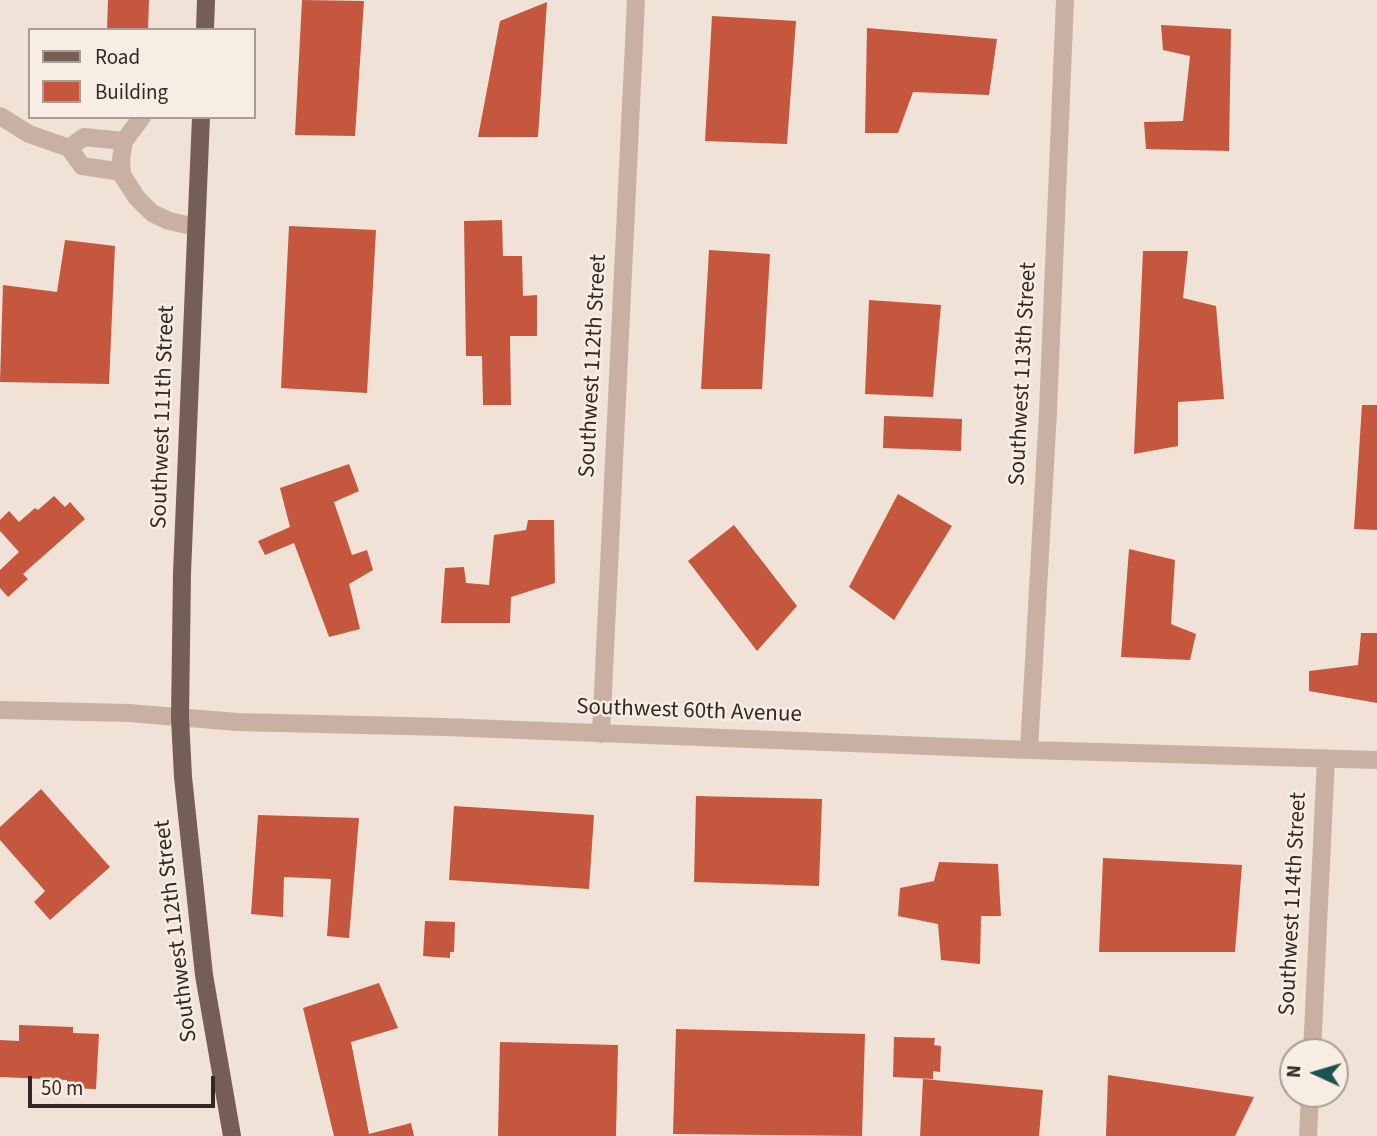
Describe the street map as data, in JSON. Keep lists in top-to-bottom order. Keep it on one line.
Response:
{"streets":{"main road":["Southwest 112th Street","Southwest 111th Street"],"street":["Southwest 113th Street","Southwest 60th Avenue","Southwest 114th Street"]},"crossings":[["Southwest 112th Street","Southwest 111th Street"],["Southwest 112th Street","Southwest 60th Avenue"],["Southwest 113th Street","Southwest 60th Avenue"],["Southwest 111th Street","Southwest 60th Avenue"],["Southwest 60th Avenue","Southwest 114th Street"]],"legend":["Road","Building"],"scale_bar":"50 m","north":"left"}
